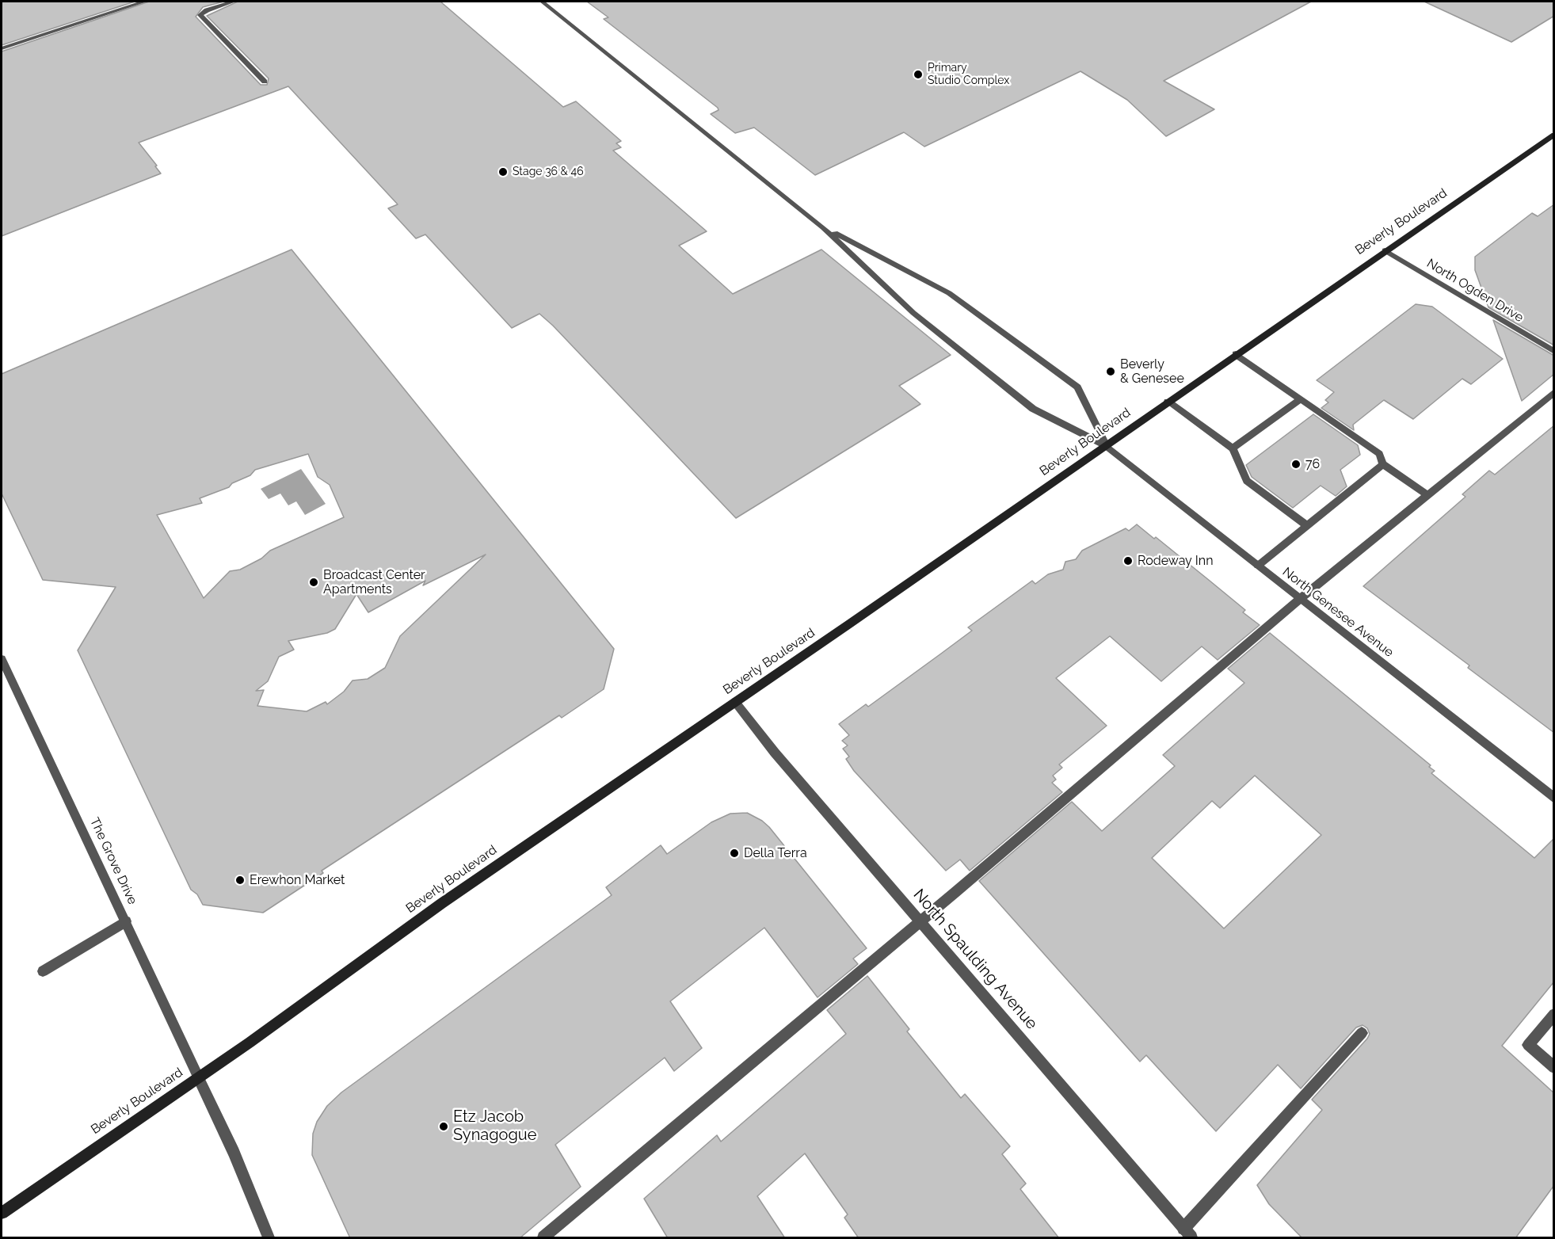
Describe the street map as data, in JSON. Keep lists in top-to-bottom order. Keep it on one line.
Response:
{"streets":{"main road":["Beverly Boulevard"],"street":["North Ogden Drive","North Genesee Avenue","The Grove Drive","North Spaulding Avenue"]},"crossings":[["Beverly Boulevard","North Ogden Drive"],["Beverly Boulevard","North Genesee Avenue"],["Beverly Boulevard","The Grove Drive"],["Beverly Boulevard","North Spaulding Avenue"]],"places":["Primary Studio Complex","Stage 36 & 46","Beverly & Genesee","76","Rodeway Inn","Broadcast Center Apartments","Della Terra","Erewhon Market","Etz Jacob Synagogue"]}
